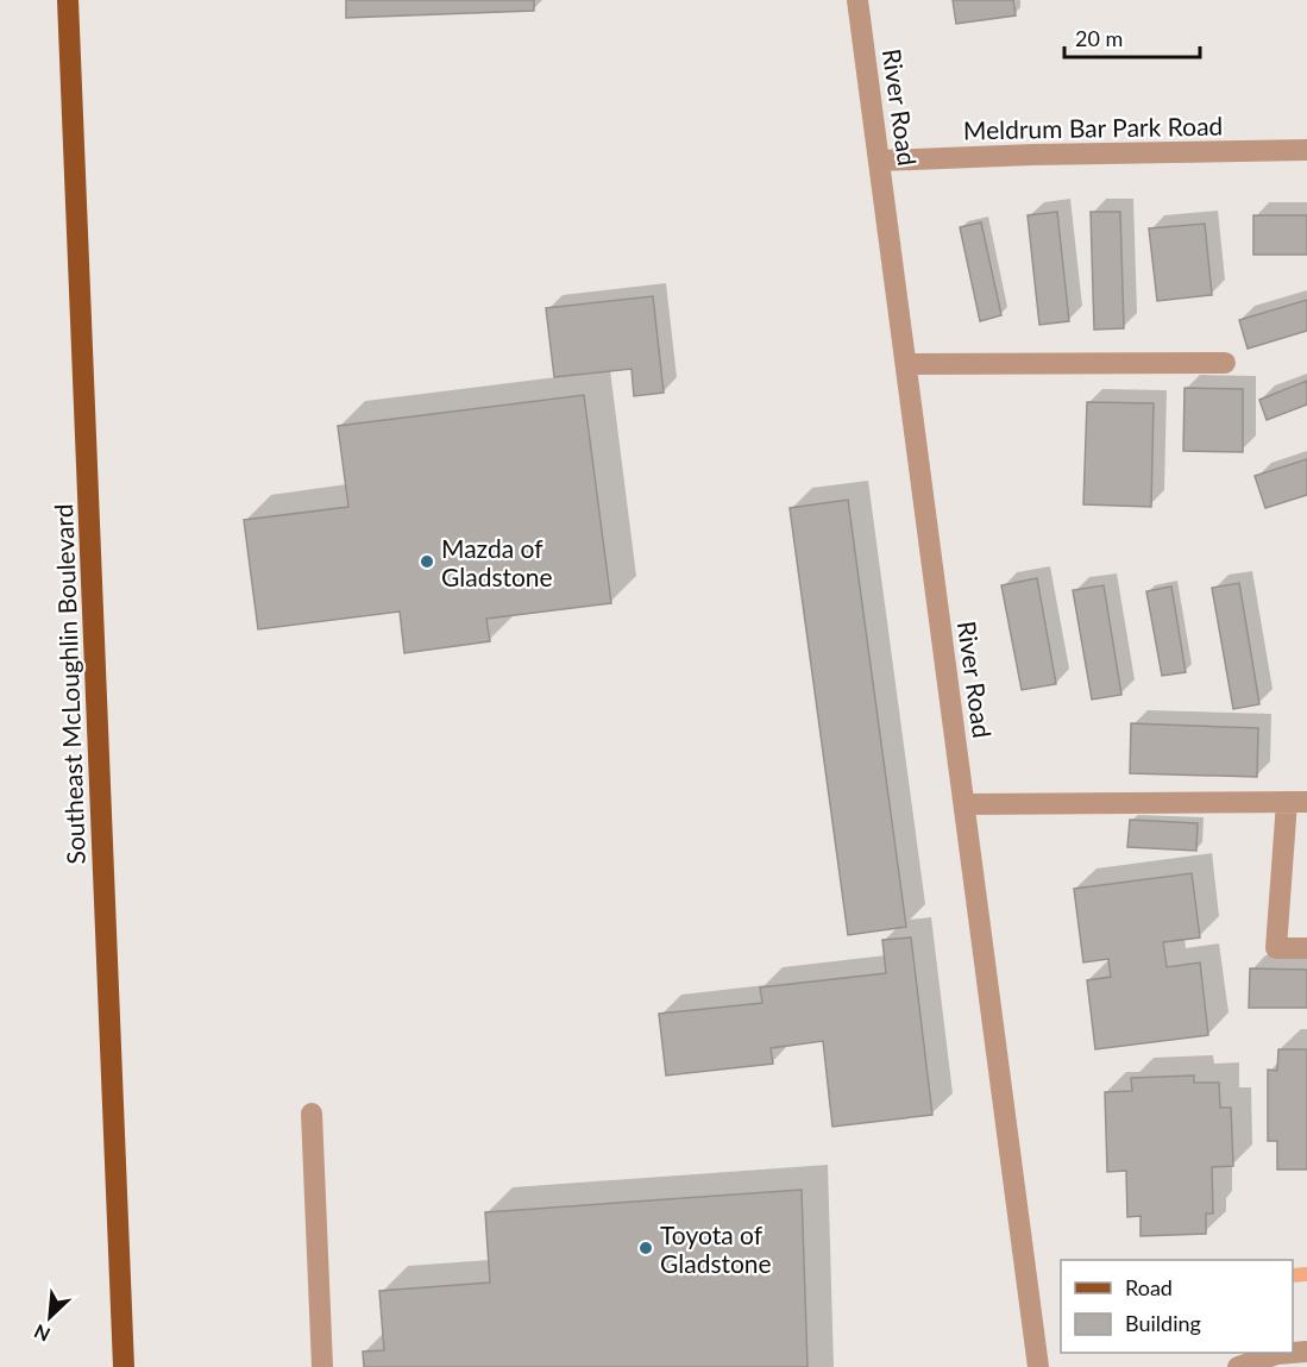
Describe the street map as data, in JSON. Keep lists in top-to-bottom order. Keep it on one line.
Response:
{"streets":{"main road":["Southeast McLoughlin Boulevard"],"street":["River Road","Meldrum Bar Park Road"]},"crossings":[["River Road","Meldrum Bar Park Road"]],"places":["Mazda of Gladstone","Toyota of Gladstone"],"legend":["Road","Building"],"scale_bar":"20 m","north":"bottom left"}
